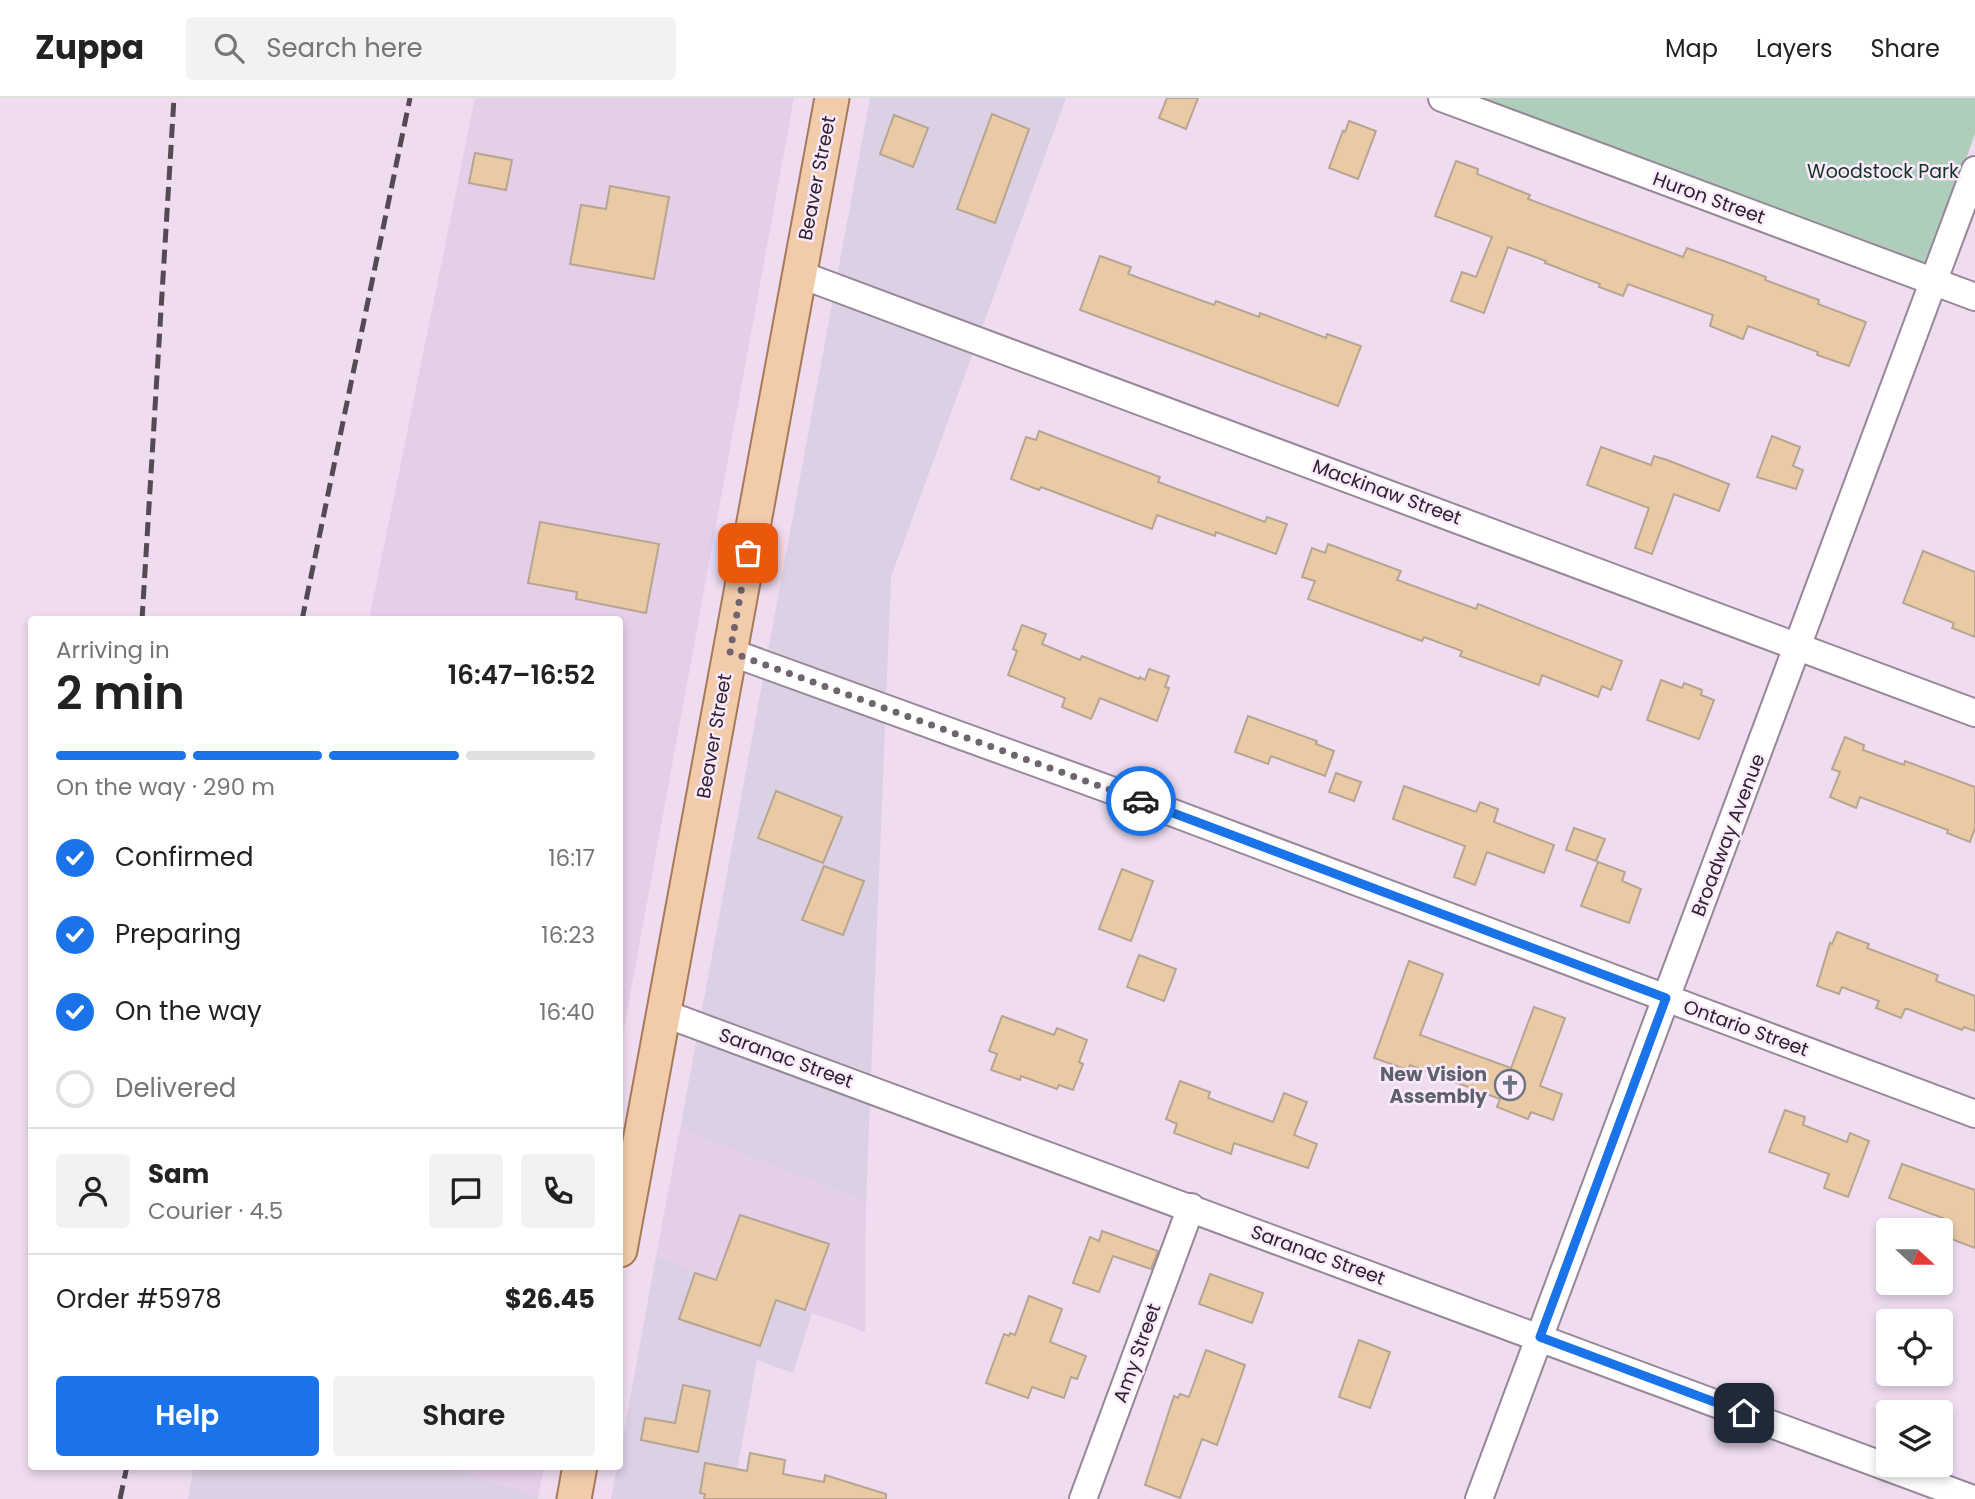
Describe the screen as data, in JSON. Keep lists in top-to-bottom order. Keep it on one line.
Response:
{"streets":{"main road":["Beaver Street"],"street":["Huron Street","Mackinaw Street","Broadway Avenue","Ontario Street","Saranac Street","Amy Street"]},"crossings":[["Beaver Street","Mackinaw Street"],["Beaver Street","Ontario Street"],["Beaver Street","Saranac Street"],["Huron Street","Broadway Avenue"],["Mackinaw Street","Broadway Avenue"],["Broadway Avenue","Ontario Street"],["Broadway Avenue","Saranac Street"],["Saranac Street","Amy Street"]],"parks":["Woodstock Park"],"places":{"church":["New Vision Assembly"]},"north":"right","page":{"header":"Zuppa","search":"Search here","nav":["Map","Layers","Share"],"heading":["2 min","Arriving in","16:47–16:52"],"panel":["Sam","Courier · 4.5","Order #5978","$26.45"],"bar":"On the way · 290 m","list":[["Confirmed","16:17"],["Preparing","16:23"],["On the way","16:40"],"Delivered"],"buttons":["Help","Share"]}}
